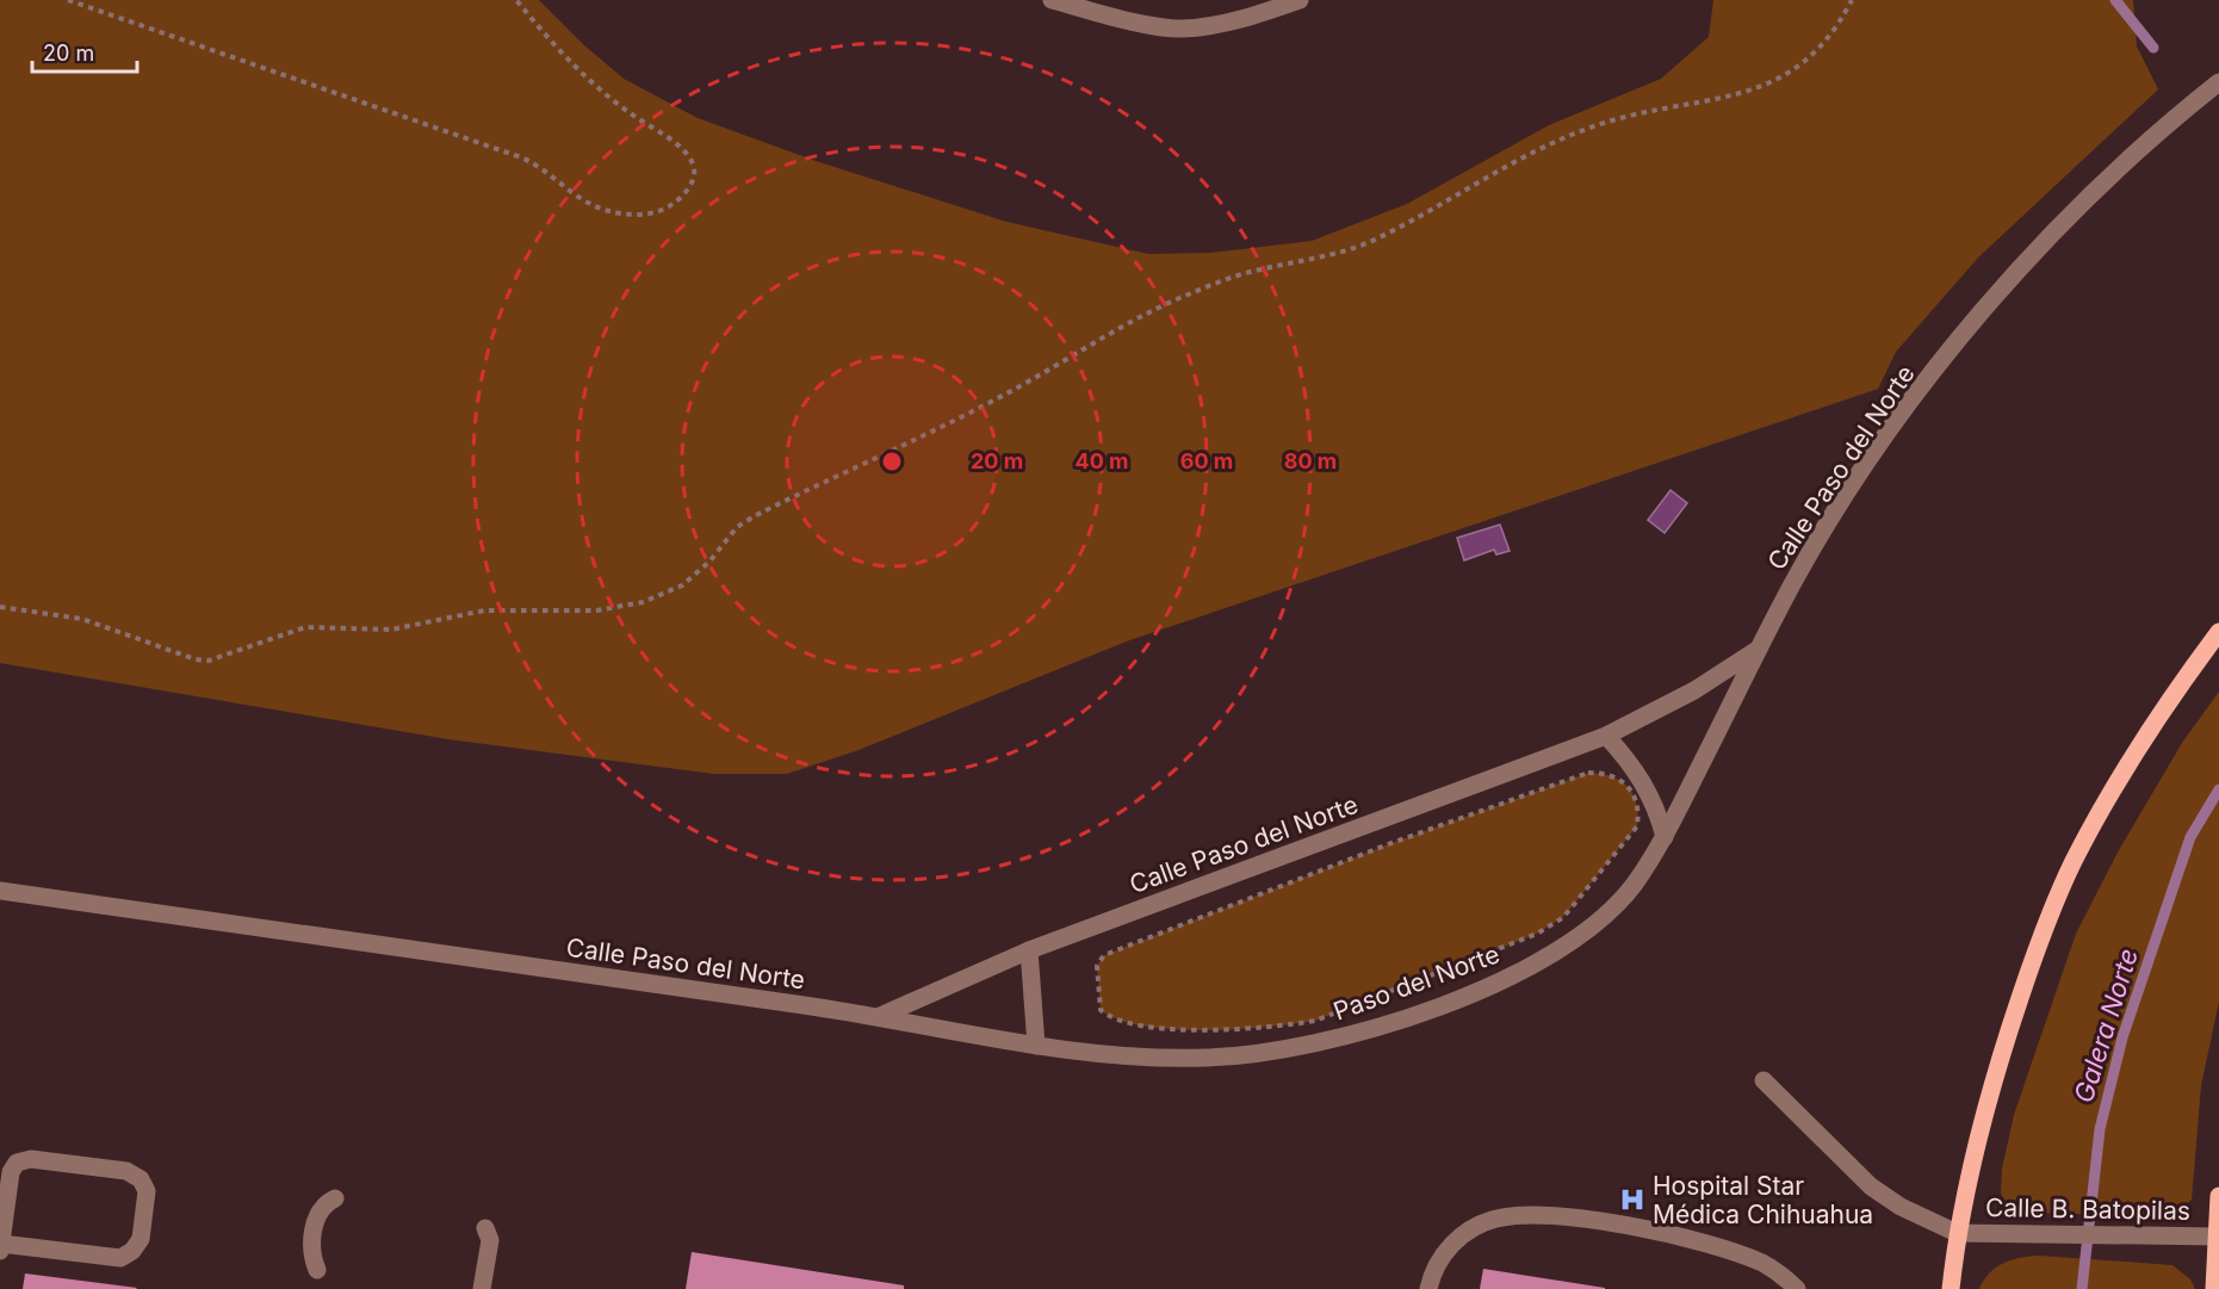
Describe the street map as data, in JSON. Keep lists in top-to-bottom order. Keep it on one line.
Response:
{"streets":{"street":["Calle Paso del Norte","Paso del Norte","Calle B. Batopilas"]},"crossings":[["Calle Paso del Norte","Paso del Norte"]],"water":["Galera Norte"],"places":{"hospital":["Hospital Star Médica Chihuahua"]},"scale_bar":"20 m","rings":["20 m","40 m","60 m","80 m"]}
